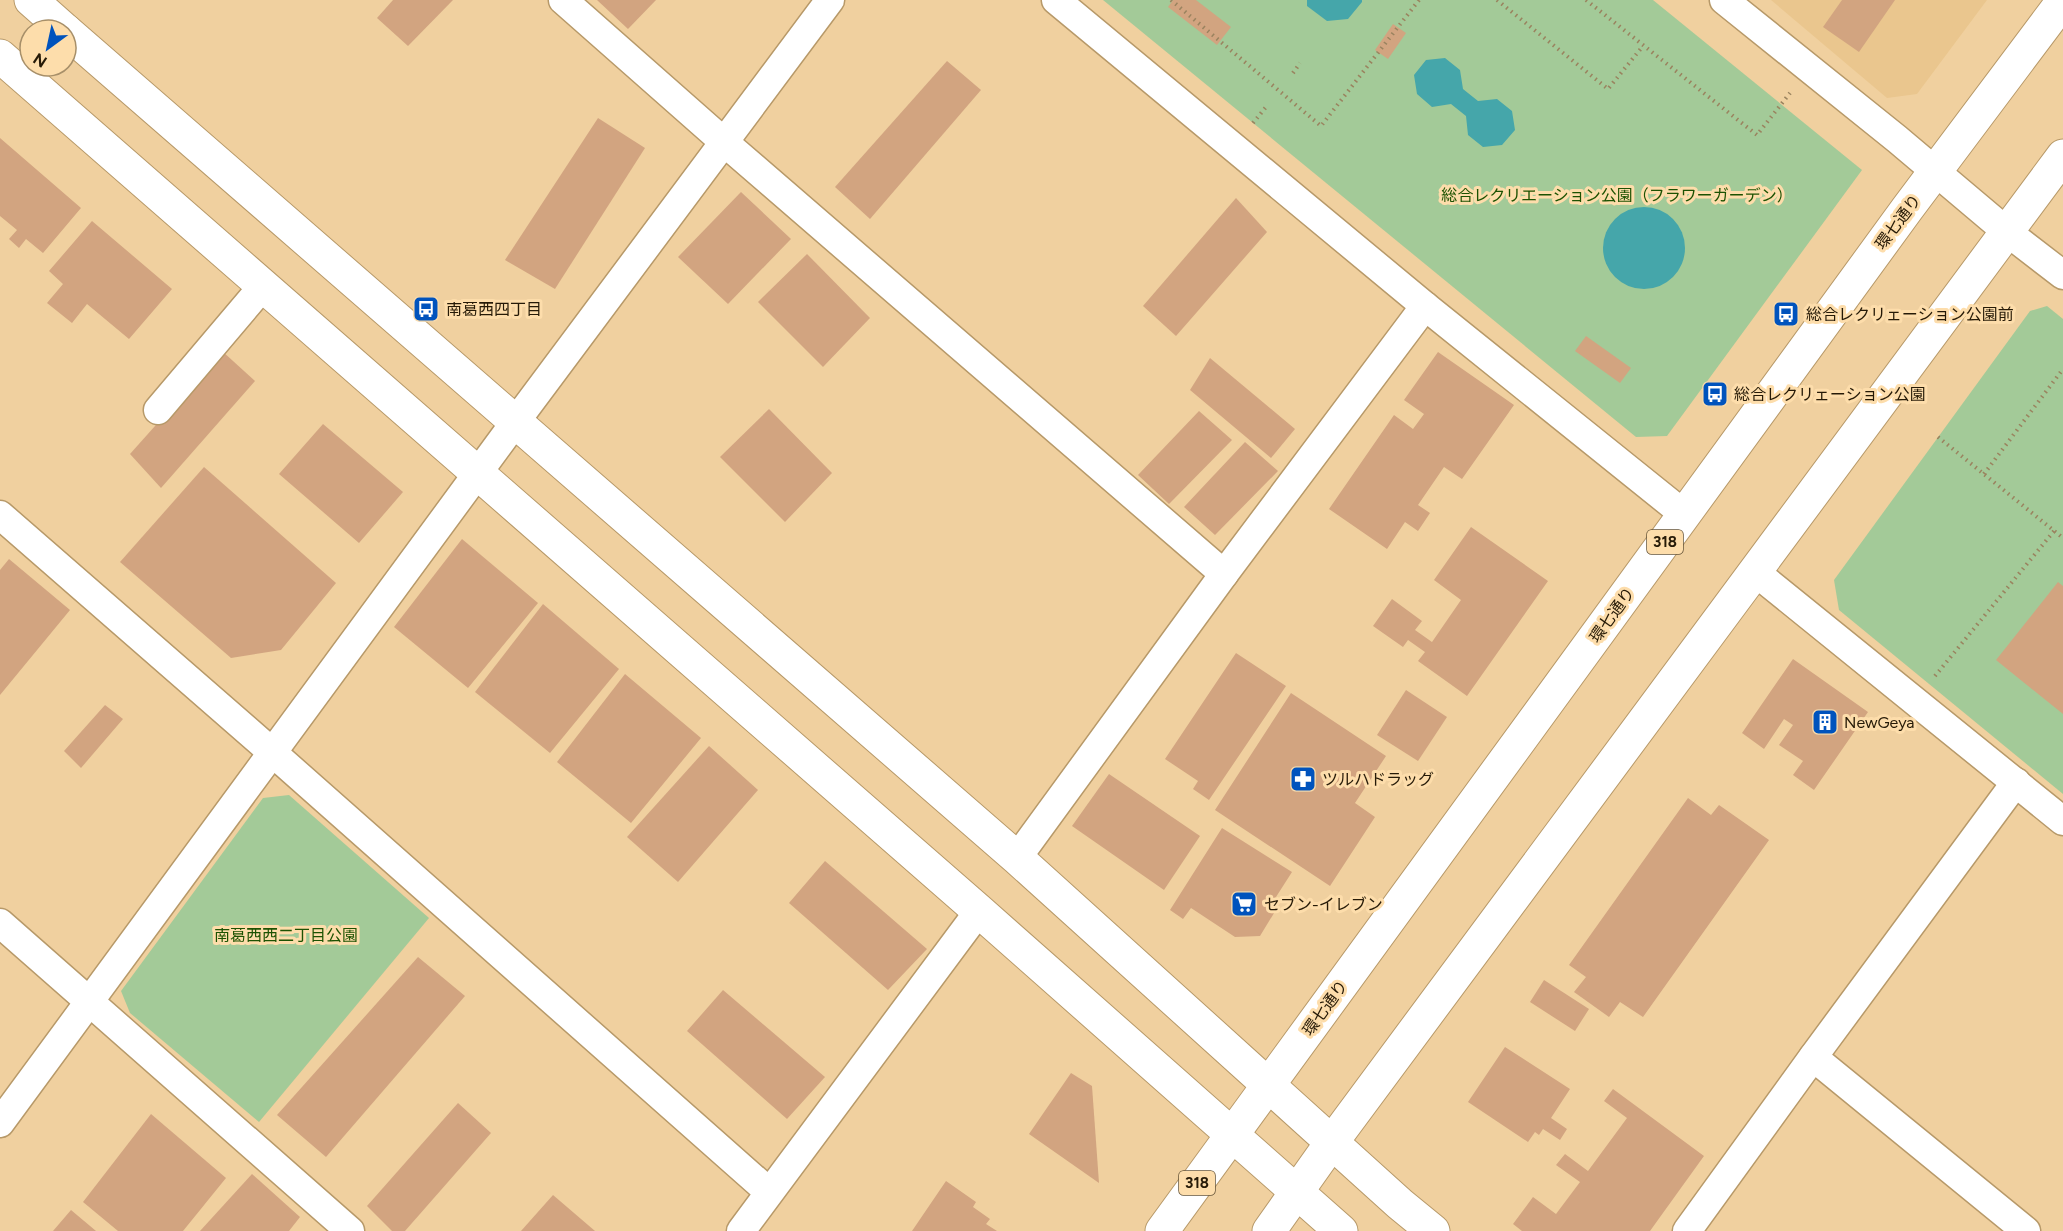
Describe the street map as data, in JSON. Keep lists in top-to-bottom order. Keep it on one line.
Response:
{"streets":{"street":["環七通り","318"]},"parks":["総合レクリエーション公園（フラワーガーデン）","南葛西西二丁目公園"],"places":{"bus stop":["南葛西四丁目","総合レクリェーション公園前","総合レクリェーション公園"],"building":["NewGeya"],"pharmacy":["ツルハドラッグ"],"supermarket":["セブン-イレブン"]},"north":"bottom left"}
